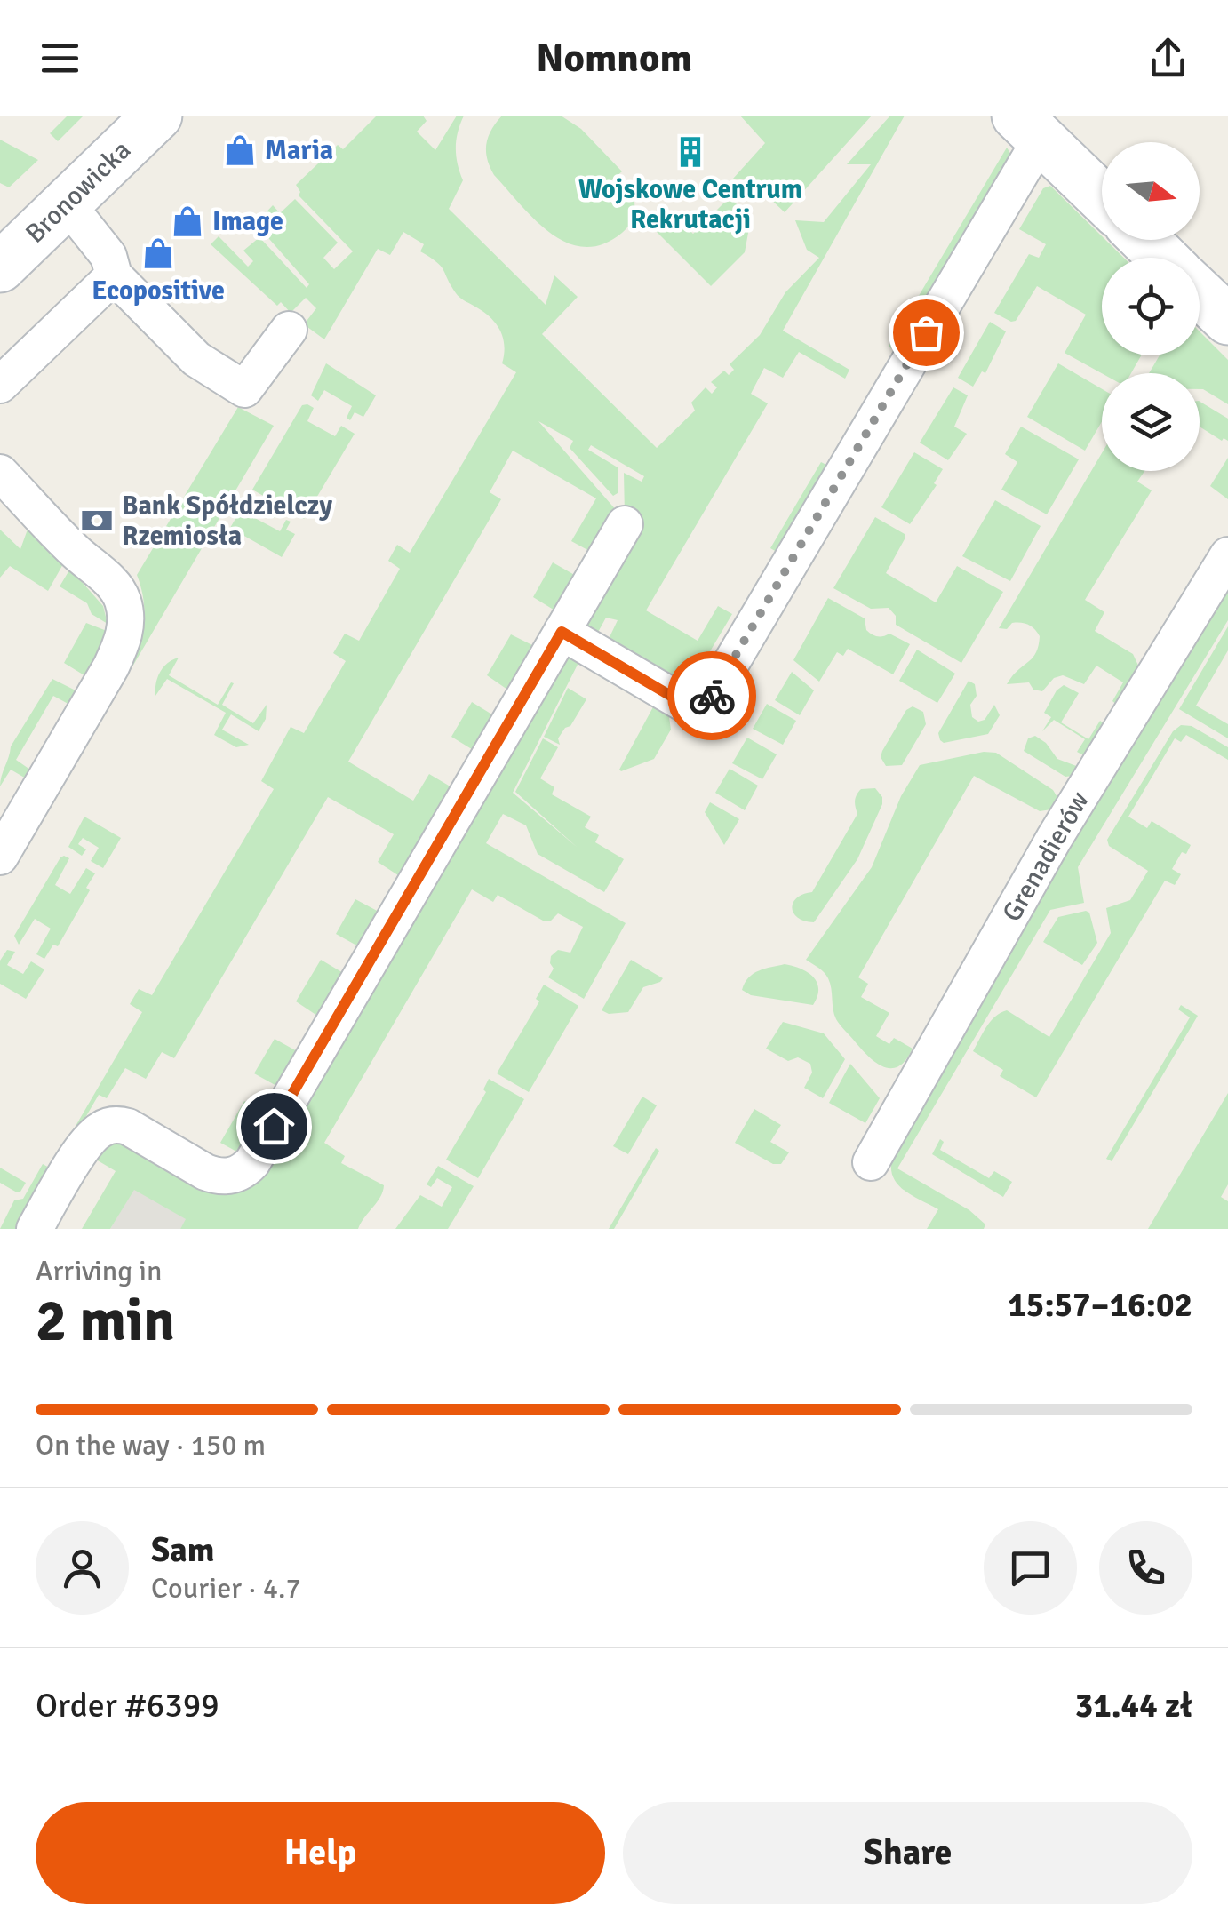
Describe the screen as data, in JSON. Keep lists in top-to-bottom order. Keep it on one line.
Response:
{"streets":{"street":["Bronowicka","Grenadierów"]},"places":{"shop":["Maria","Image","Ecopositive"],"building":["Wojskowe Centrum Rekrutacji"],"bank":["Bank Spółdzielczy Rzemiosła"]},"north":"right","page":{"header":"Nomnom","heading":["2 min","Arriving in","15:57–16:02"],"panel":["Sam","Courier · 4.7","Order #6399","31.44 zł"],"bar":"On the way · 150 m","buttons":["Help","Share"]}}
